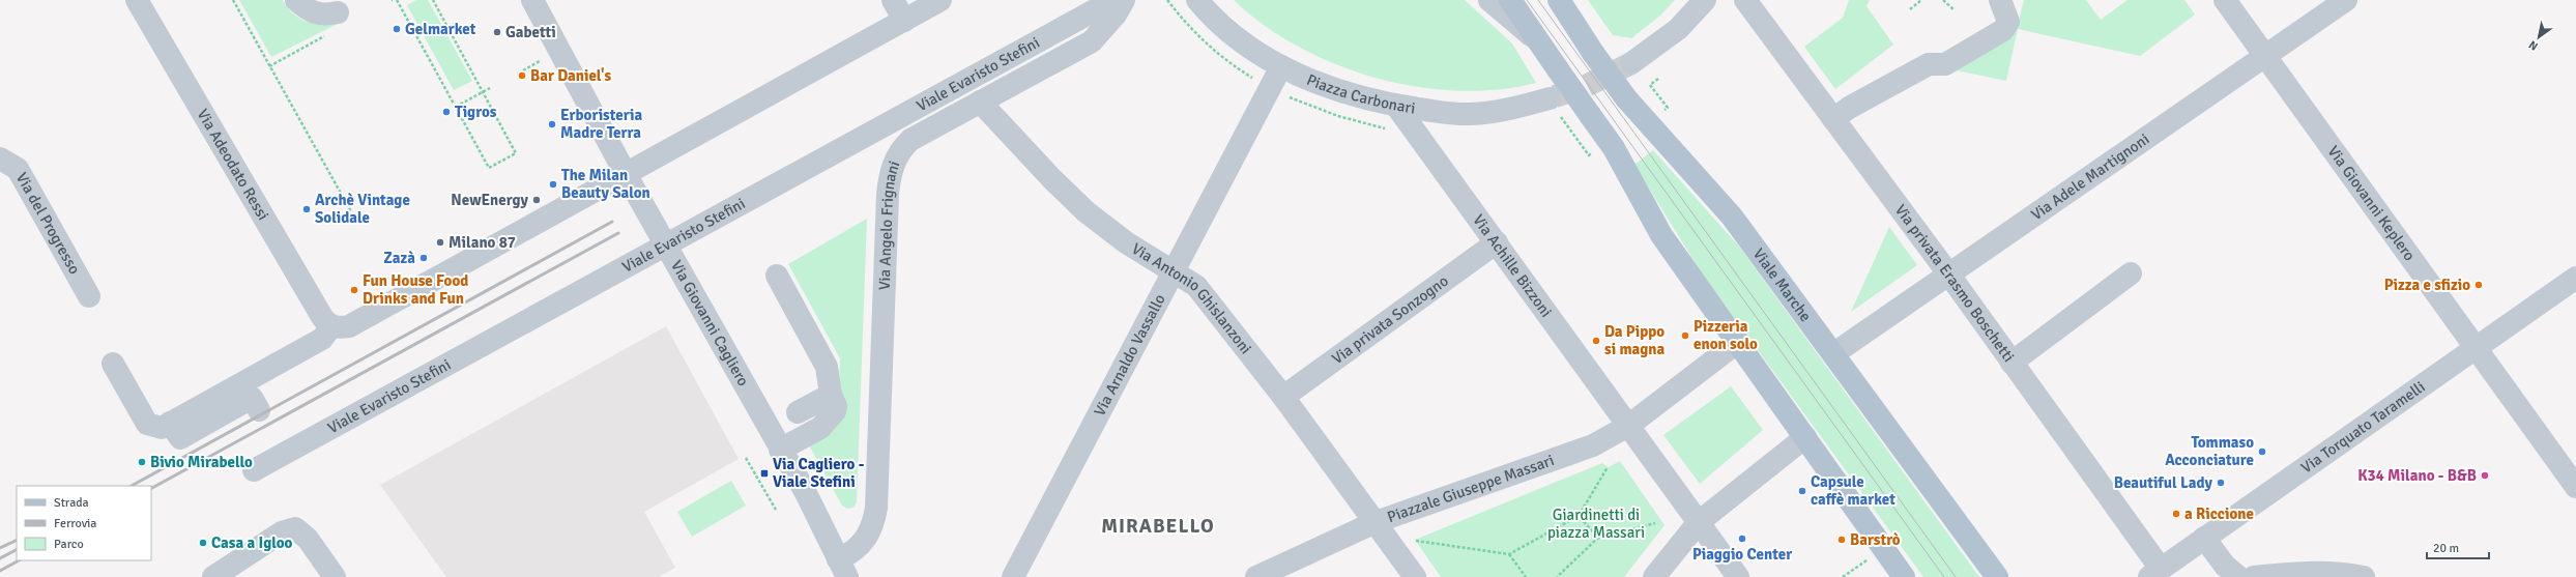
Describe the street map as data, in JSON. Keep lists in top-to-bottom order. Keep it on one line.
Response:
{"streets":{"main road":["Viale Marche"],"street":["Viale Evaristo Stefini","Piazza Carbonari","Via Adeodato Ressi","Via Adele Martignoni","Via Giovanni Keplero","Via del Progresso","Via Angelo Frignani","Via Achille Bizzoni","Via privata Erasmo Boschetti","Via Antonio Ghislanzoni","Via privata Sonzogno","Via Giovanni Cagliero","Via Arnaldo Vassallo","Via Torquato Taramelli","Piazzale Giuseppe Massari"]},"crossings":[["Viale Evaristo Stefini","Via Giovanni Cagliero"],["Piazza Carbonari","Via Achille Bizzoni"],["Piazza Carbonari","Via Arnaldo Vassallo"],["Via Adele Martignoni","Via Giovanni Keplero"],["Via Adele Martignoni","Via privata Erasmo Boschetti"],["Via Adele Martignoni","Viale Marche"],["Via Giovanni Keplero","Via Torquato Taramelli"],["Via Angelo Frignani","Via Antonio Ghislanzoni"],["Via Angelo Frignani","Via Giovanni Cagliero"],["Via Achille Bizzoni","Via privata Sonzogno"],["Via Achille Bizzoni","Piazzale Giuseppe Massari"],["Via privata Erasmo Boschetti","Via Torquato Taramelli"],["Via Antonio Ghislanzoni","Via privata Sonzogno"],["Via Antonio Ghislanzoni","Via Arnaldo Vassallo"],["Via Antonio Ghislanzoni","Piazzale Giuseppe Massari"]],"districts":["MIRABELLO"],"parks":["Giardinetti di piazza Massari"],"places":{"other":["Gelmarket","Gabetti","Bar Daniel's","Tigros","Erboristeria Madre Terra","The Milan Beauty Salon","NewEnergy","Archè Vintage Solidale","Milano 87","Zazà","Pizza e sfizio","Fun House Food Drinks and Fun","Pizzeria enon solo","Da Pippo si magna","Tommaso Acconciature","Bivio Mirabello","K34 Milano - B&B","Beautiful Lady","Capsule caffè market","a Riccione","Piaggio Center","Barstrò","Casa a Igloo"],"transit":["Via Cagliero - Viale Stefini"]},"legend":["Strada","Ferrovia","Parco"],"scale_bar":"20 m","north":"bottom left"}
